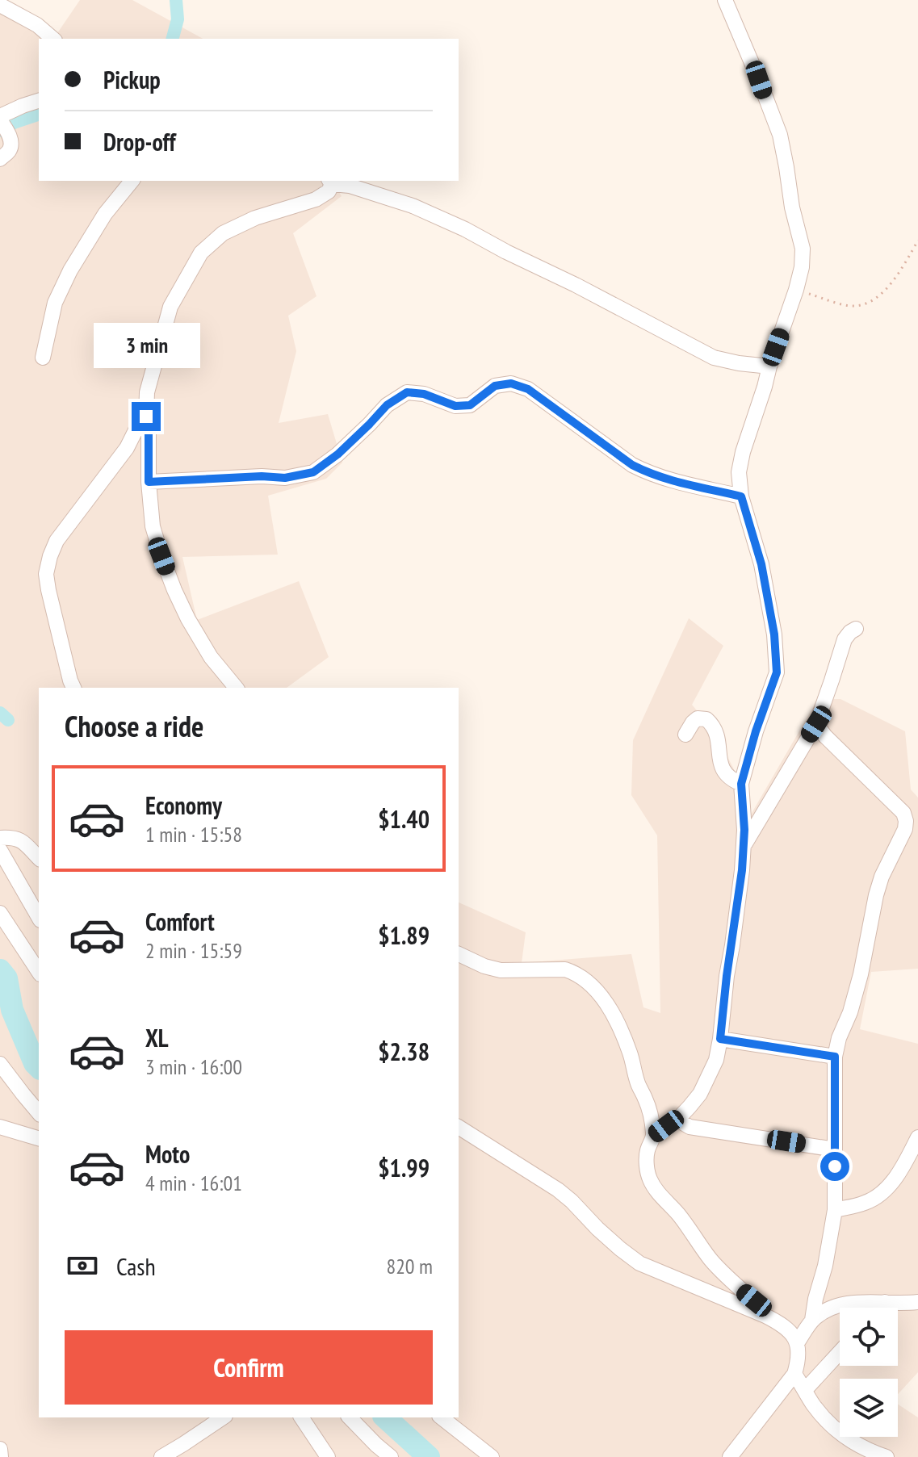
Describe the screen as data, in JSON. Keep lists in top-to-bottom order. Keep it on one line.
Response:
{"page":{"banner":["Pickup","Drop-off"],"bubble":"3 min","heading":"Choose a ride","list":[{"name":"Economy","note":"1 min · 15:58","value":"$1.40"},{"name":"Comfort","note":"2 min · 15:59","value":"$1.89"},{"name":"XL","note":"3 min · 16:00","value":"$2.38"},{"name":"Moto","note":"4 min · 16:01","value":"$1.99"}],"pay":["Cash","820 m"],"buttons":"Confirm"}}
